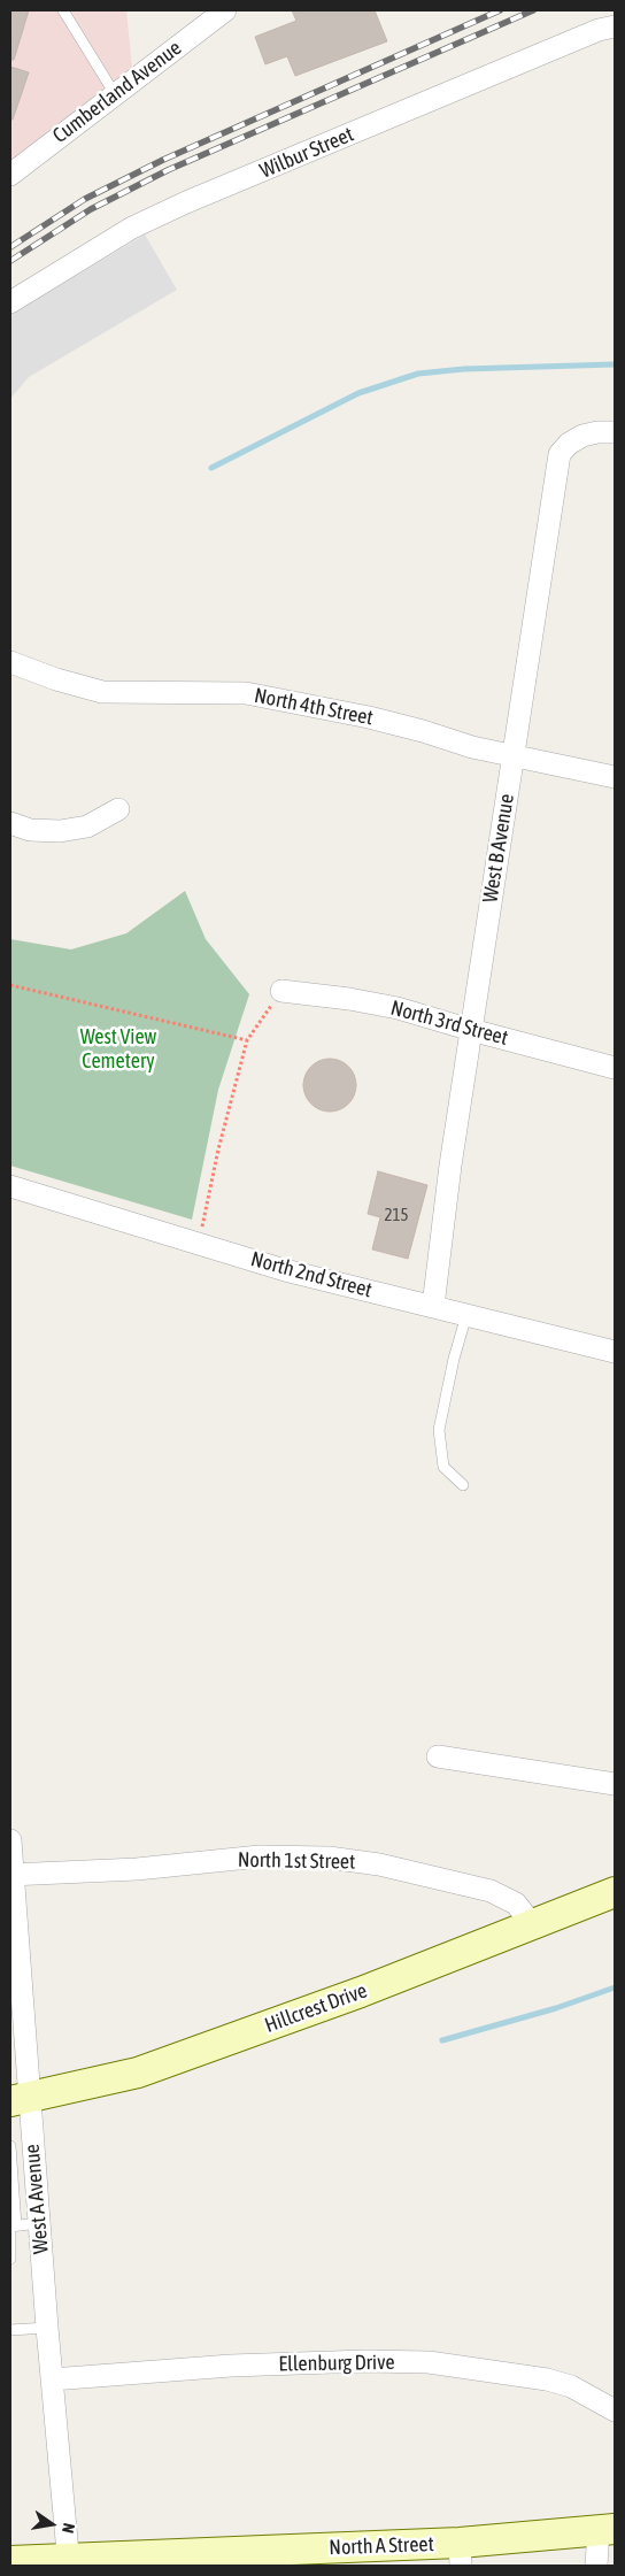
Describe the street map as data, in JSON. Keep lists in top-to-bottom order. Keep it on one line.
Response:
{"streets":{"street":["Cumberland Avenue","Wilbur Street","North 4th Street","West B Avenue","North 3rd Street","North 2nd Street","North 1st Street","Hillcrest Drive","West A Avenue","Ellenburg Drive","North A Street"]},"crossings":[["North 4th Street","West B Avenue"],["West B Avenue","North 3rd Street"],["West B Avenue","North 2nd Street"],["North 1st Street","Hillcrest Drive"],["North 1st Street","West A Avenue"],["Hillcrest Drive","West A Avenue"],["West A Avenue","Ellenburg Drive"],["West A Avenue","North A Street"]],"parks":["West View Cemetery"],"house_numbers":["215"],"north":"right"}
